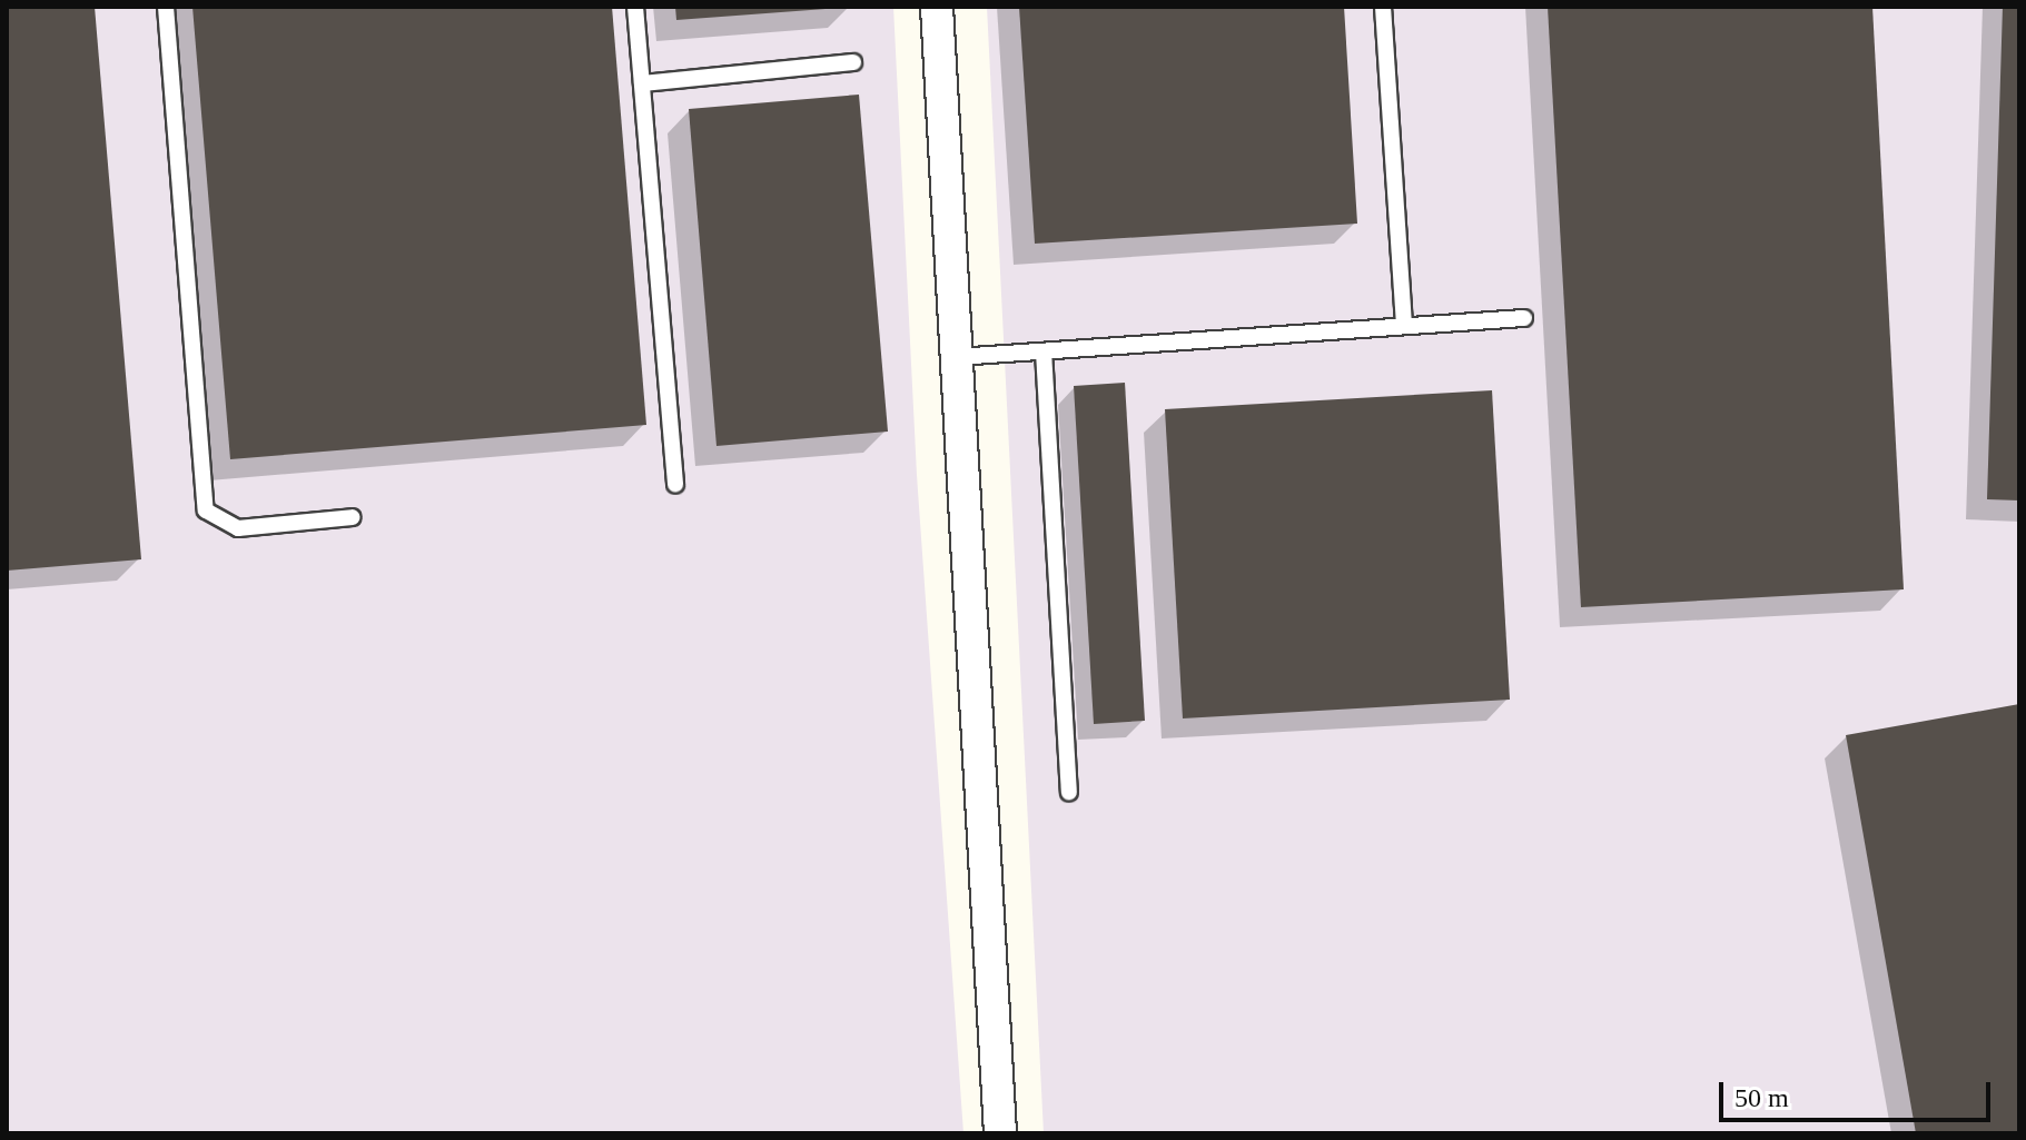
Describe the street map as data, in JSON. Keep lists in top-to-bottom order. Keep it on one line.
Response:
{"scale_bar":"50 m"}
